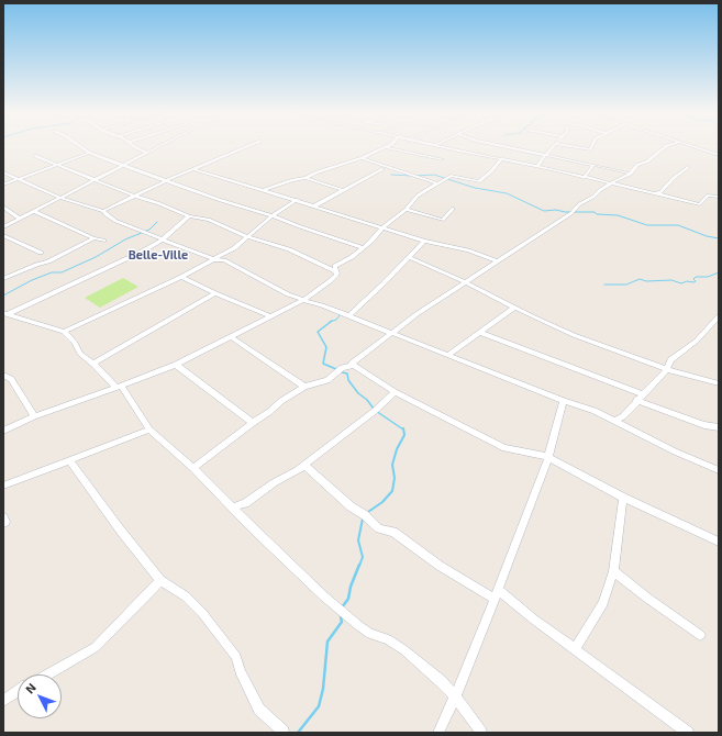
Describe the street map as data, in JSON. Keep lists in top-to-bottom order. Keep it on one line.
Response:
{"districts":["Belle-Ville"],"north":"top left"}
